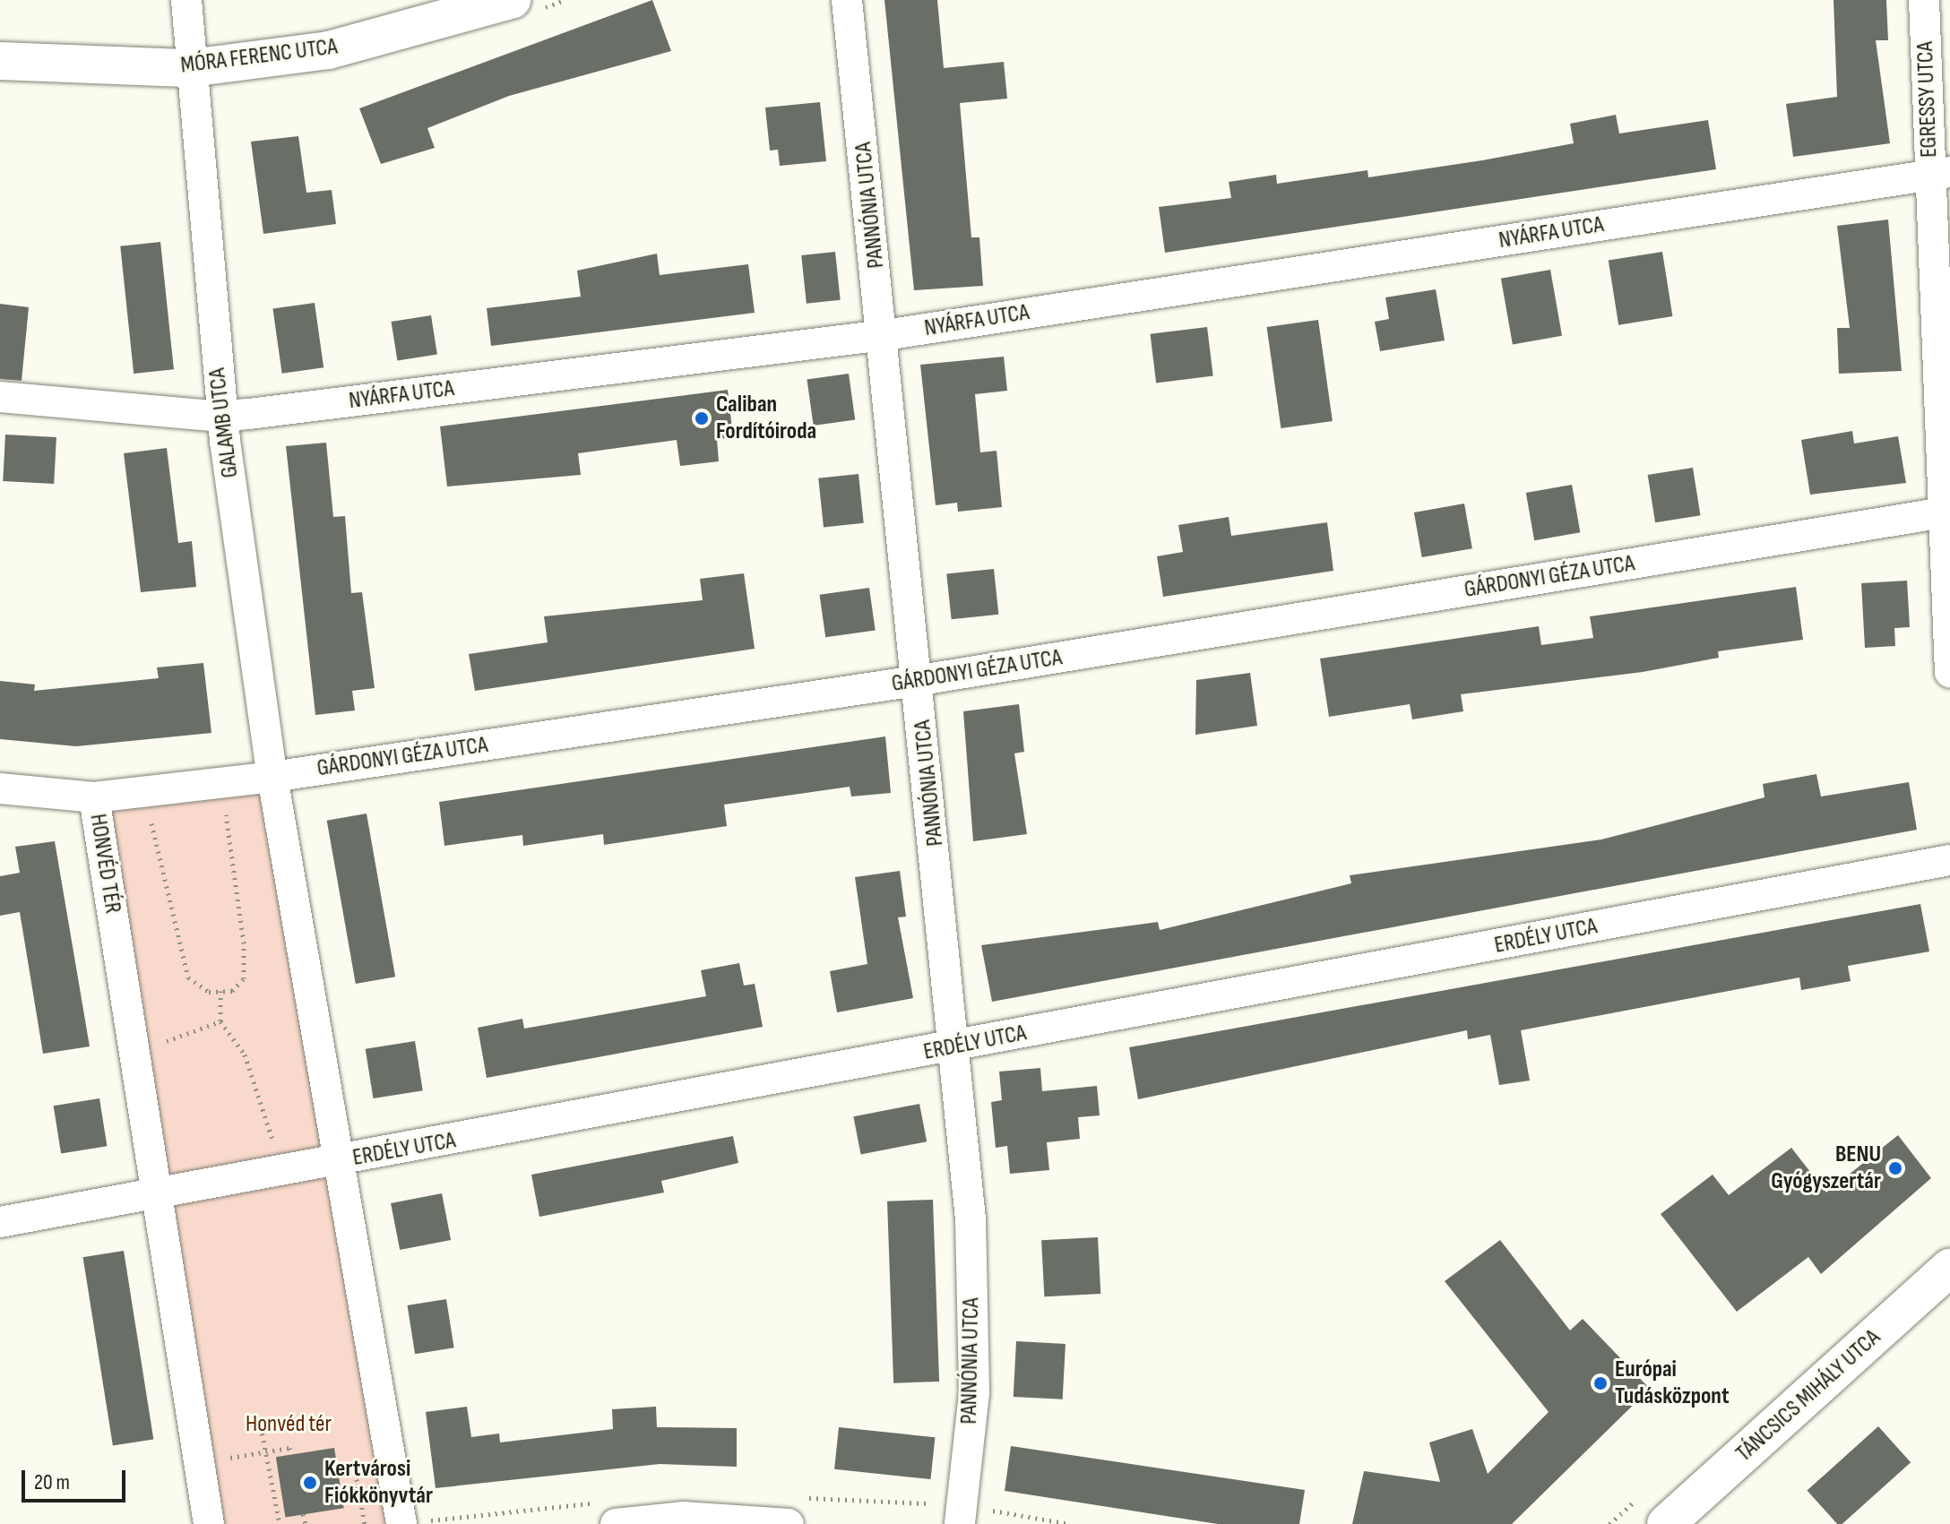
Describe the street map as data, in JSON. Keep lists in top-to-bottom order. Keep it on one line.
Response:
{"streets":{"street":["MÓRA FERENC UTCA","EGRESSY UTCA","PANNÓNIA UTCA","NYÁRFA UTCA","GALAMB UTCA","GÁRDONYI GÉZA UTCA","HONVÉD TÉR","ERDÉLY UTCA","TÁNCSICS MIHÁLY UTCA"]},"crossings":[["MÓRA FERENC UTCA","GALAMB UTCA"],["EGRESSY UTCA","NYÁRFA UTCA"],["EGRESSY UTCA","GÁRDONYI GÉZA UTCA"],["PANNÓNIA UTCA","NYÁRFA UTCA"],["PANNÓNIA UTCA","GÁRDONYI GÉZA UTCA"],["PANNÓNIA UTCA","ERDÉLY UTCA"],["NYÁRFA UTCA","GALAMB UTCA"],["GALAMB UTCA","GÁRDONYI GÉZA UTCA"],["GÁRDONYI GÉZA UTCA","HONVÉD TÉR"],["HONVÉD TÉR","ERDÉLY UTCA"]],"parks":["Honvéd tér"],"places":["Caliban Fordítóiroda","BENU Gyógyszertár","Európai Tudásközpont","Kertvárosi Fiókkönyvtár"],"scale_bar":"20 m"}
